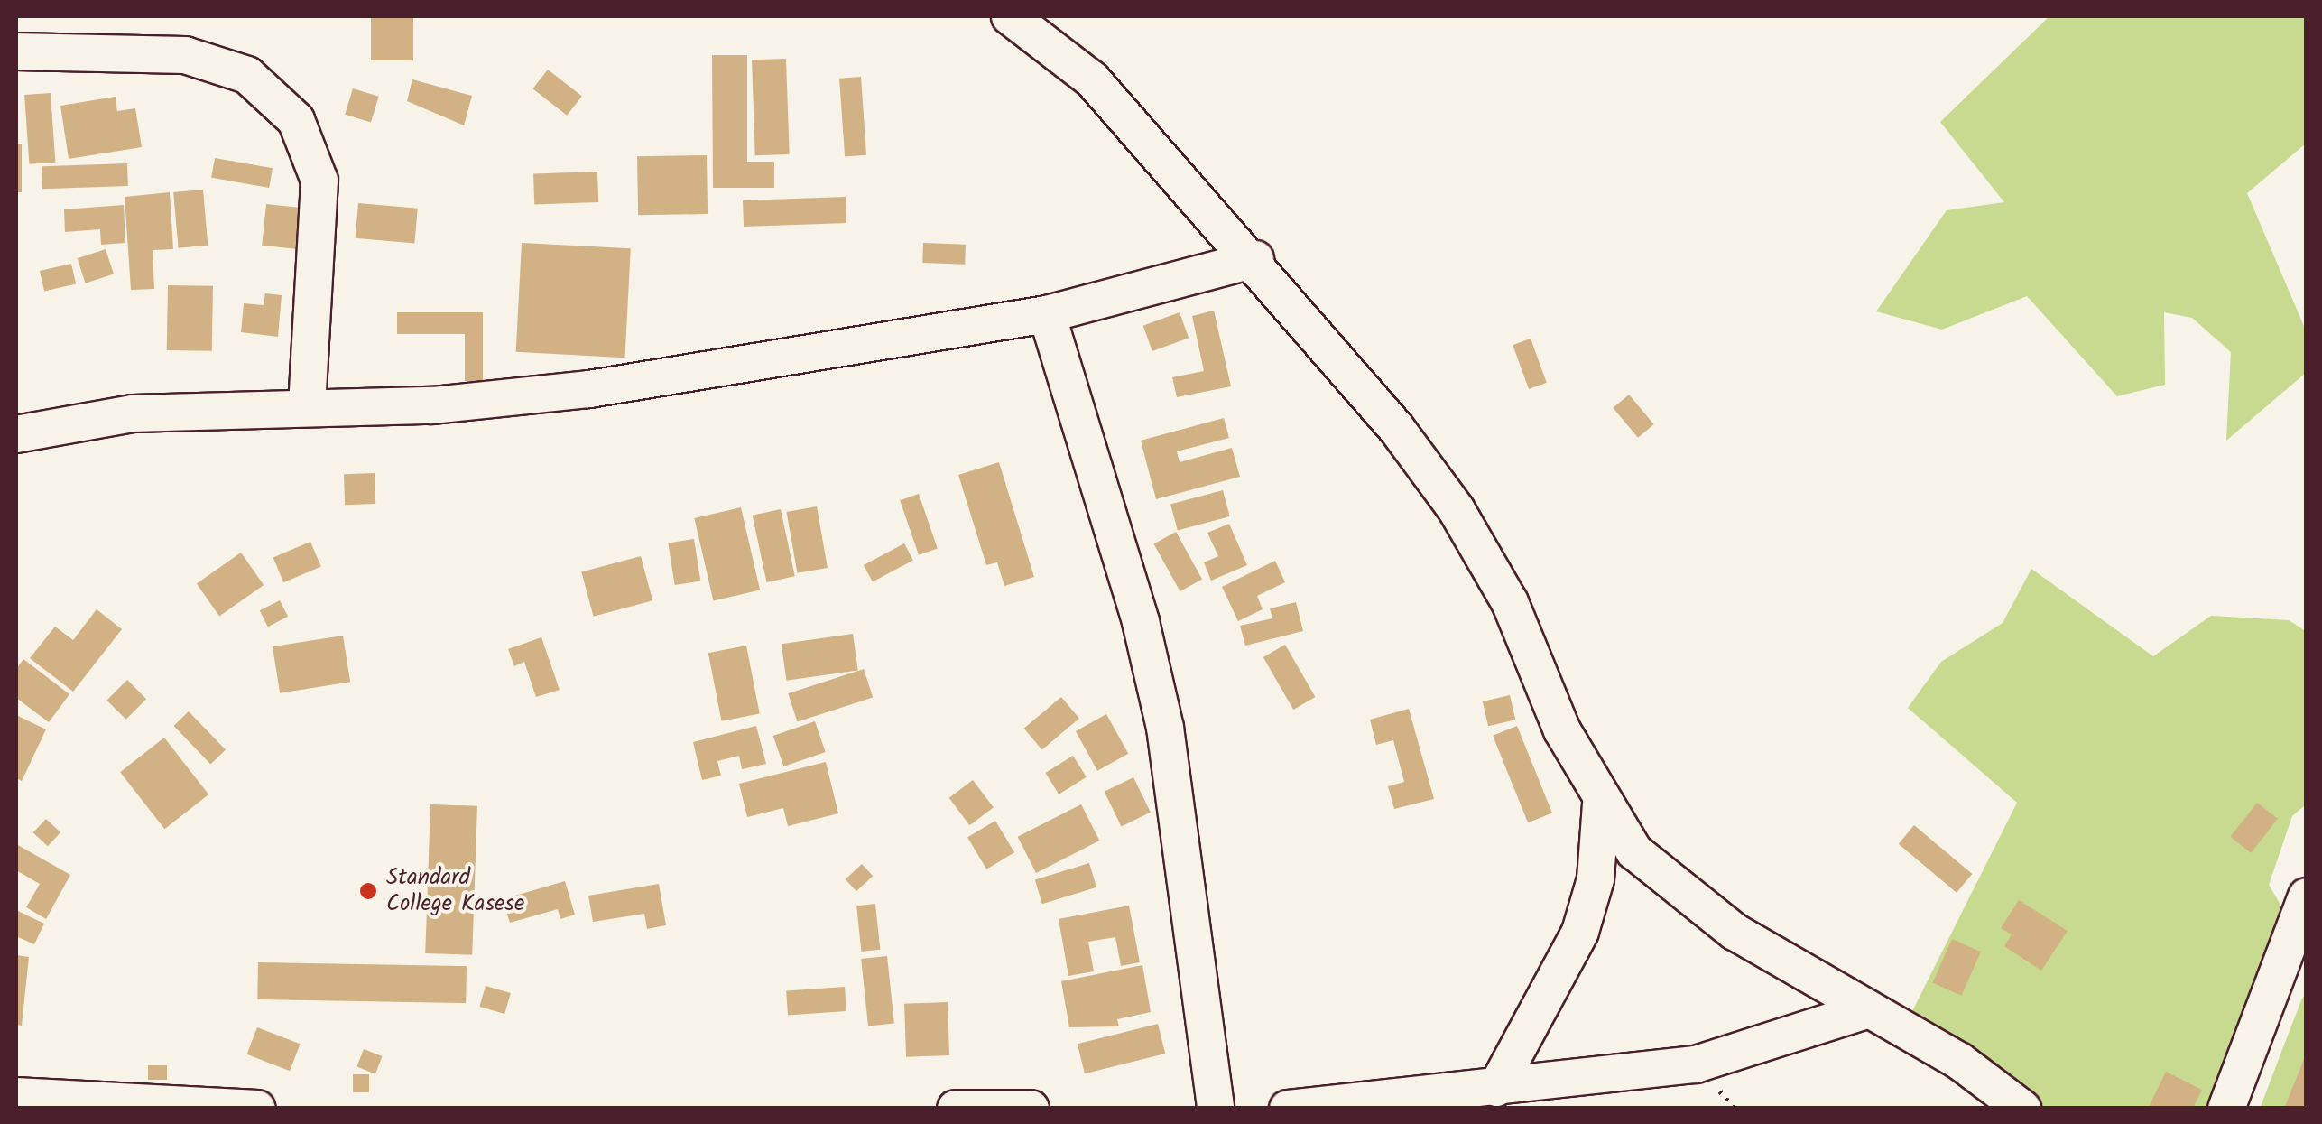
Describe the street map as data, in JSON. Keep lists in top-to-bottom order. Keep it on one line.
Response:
{"places":["Standard College Kasese"]}
